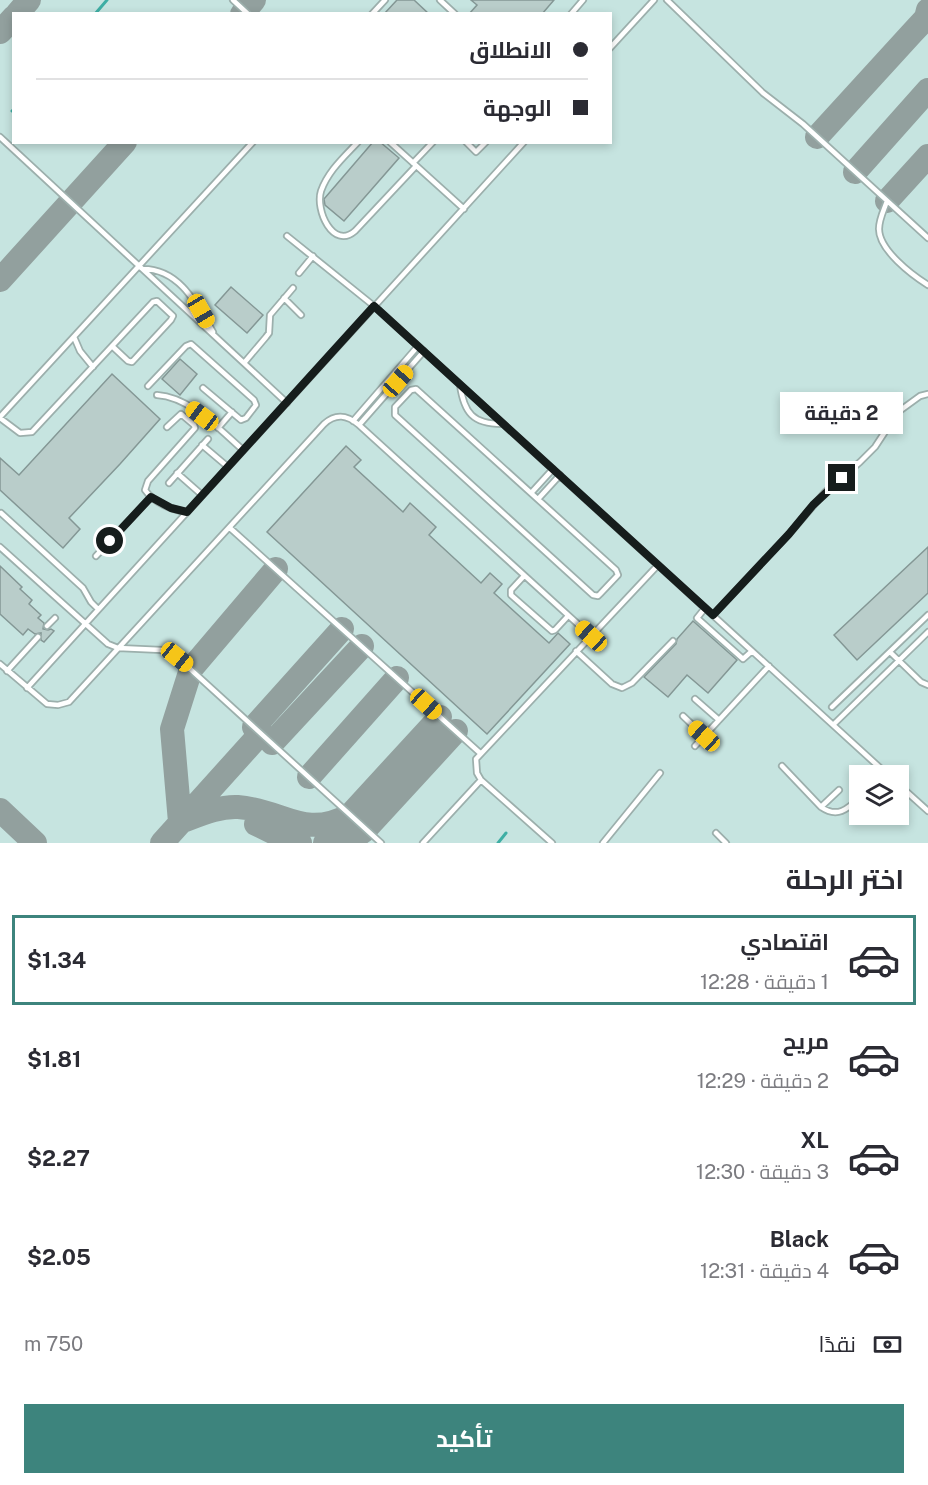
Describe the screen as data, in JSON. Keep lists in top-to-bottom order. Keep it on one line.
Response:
{"page":{"banner":["الانطلاق","الوجهة"],"bubble":"2 دقيقة","heading":"اختر الرحلة","list":[{"name":"اقتصادي","note":"1 دقيقة · 12:28","value":"$1.34"},{"name":"مريح","note":"2 دقيقة · 12:29","value":"$1.81"},{"name":"XL","note":"3 دقيقة · 12:30","value":"$2.27"},{"name":"Black","note":"4 دقيقة · 12:31","value":"$2.05"}],"pay":["نقدًا","750 m"],"buttons":"تأكيد"}}
